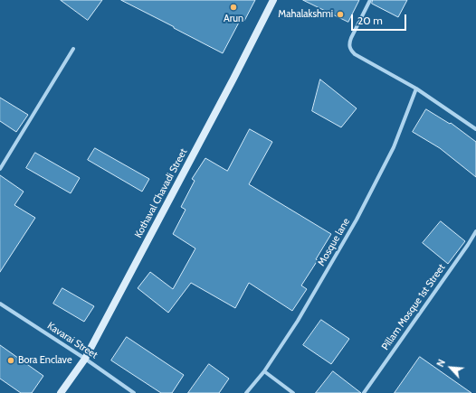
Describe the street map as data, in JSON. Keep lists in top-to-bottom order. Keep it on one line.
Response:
{"streets":{"street":["Kothaval Chavadi Street","Mosque lane","Pillam Mosque 1st Street","Kavarai Street"]},"crossings":[["Kothaval Chavadi Street","Kavarai Street"]],"places":["Arun","Mahalakshmi","Bora Enclave"],"scale_bar":"20 m","north":"top left"}
